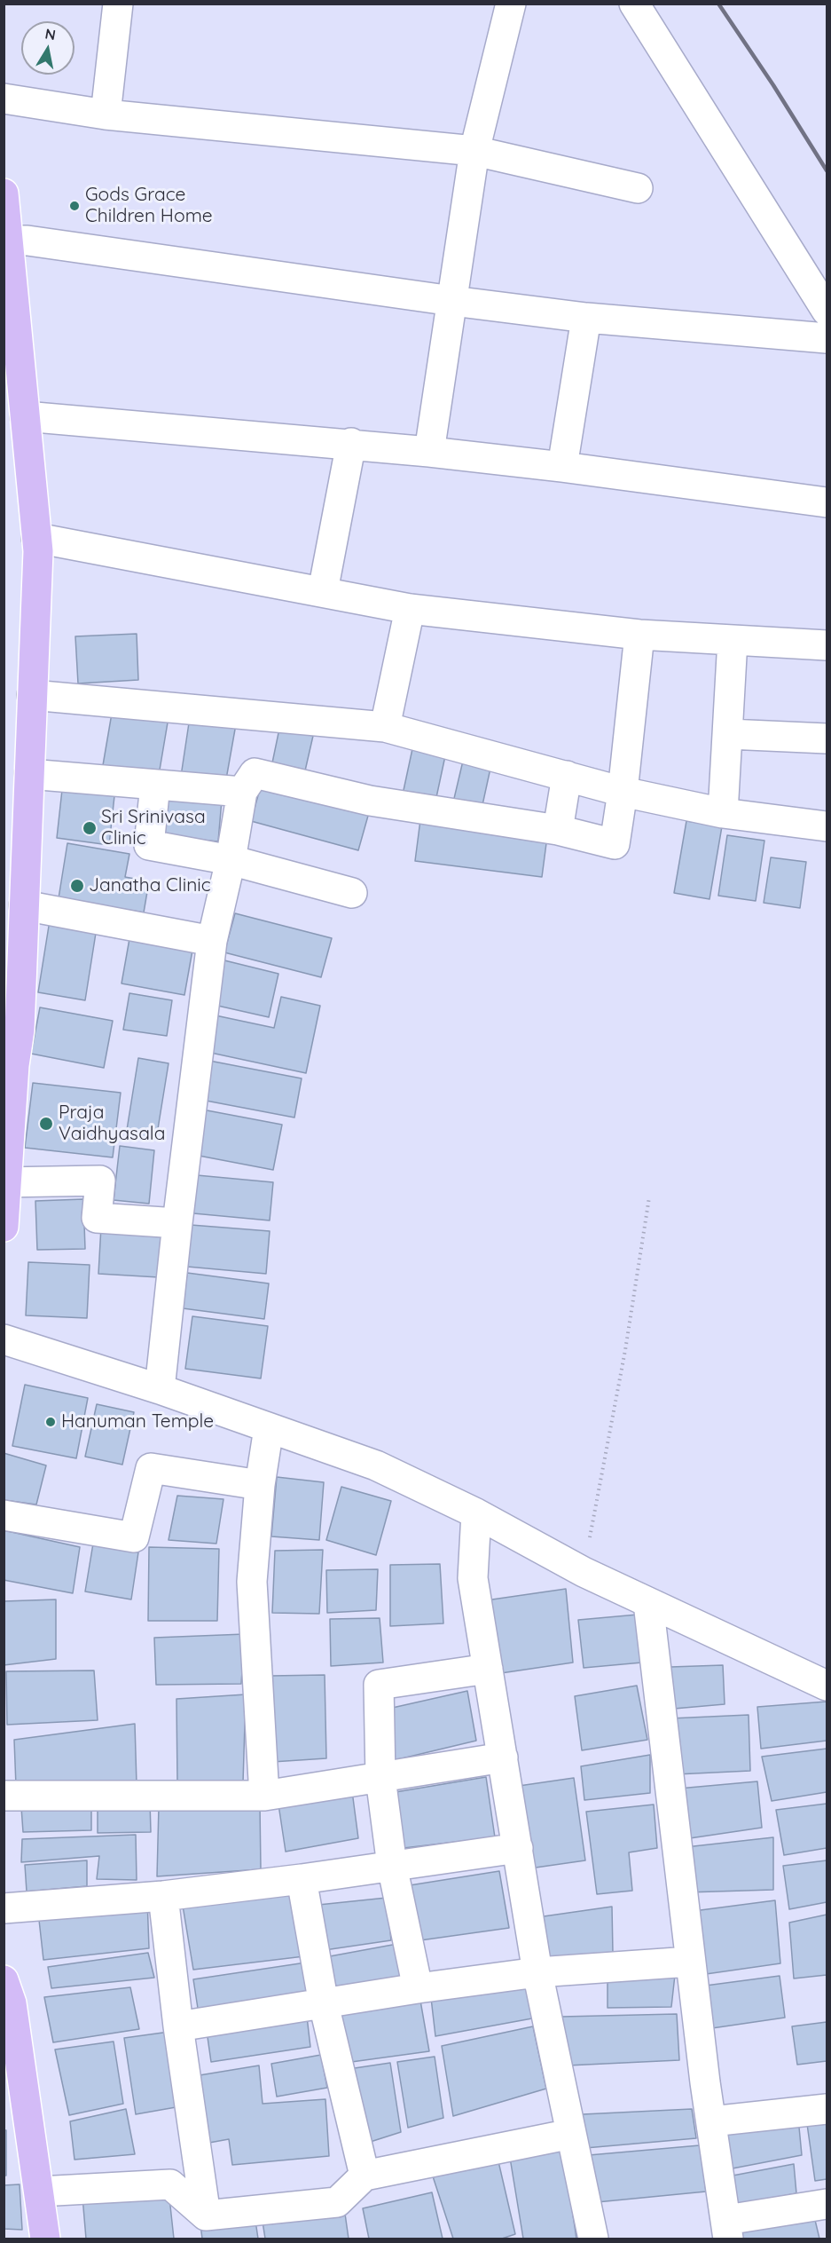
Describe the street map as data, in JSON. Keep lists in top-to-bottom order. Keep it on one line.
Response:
{"places":["Gods Grace Children Home","Sri Srinivasa Clinic","Janatha Clinic","Praja Vaidhyasala","Hanuman Temple"],"north":"top"}
